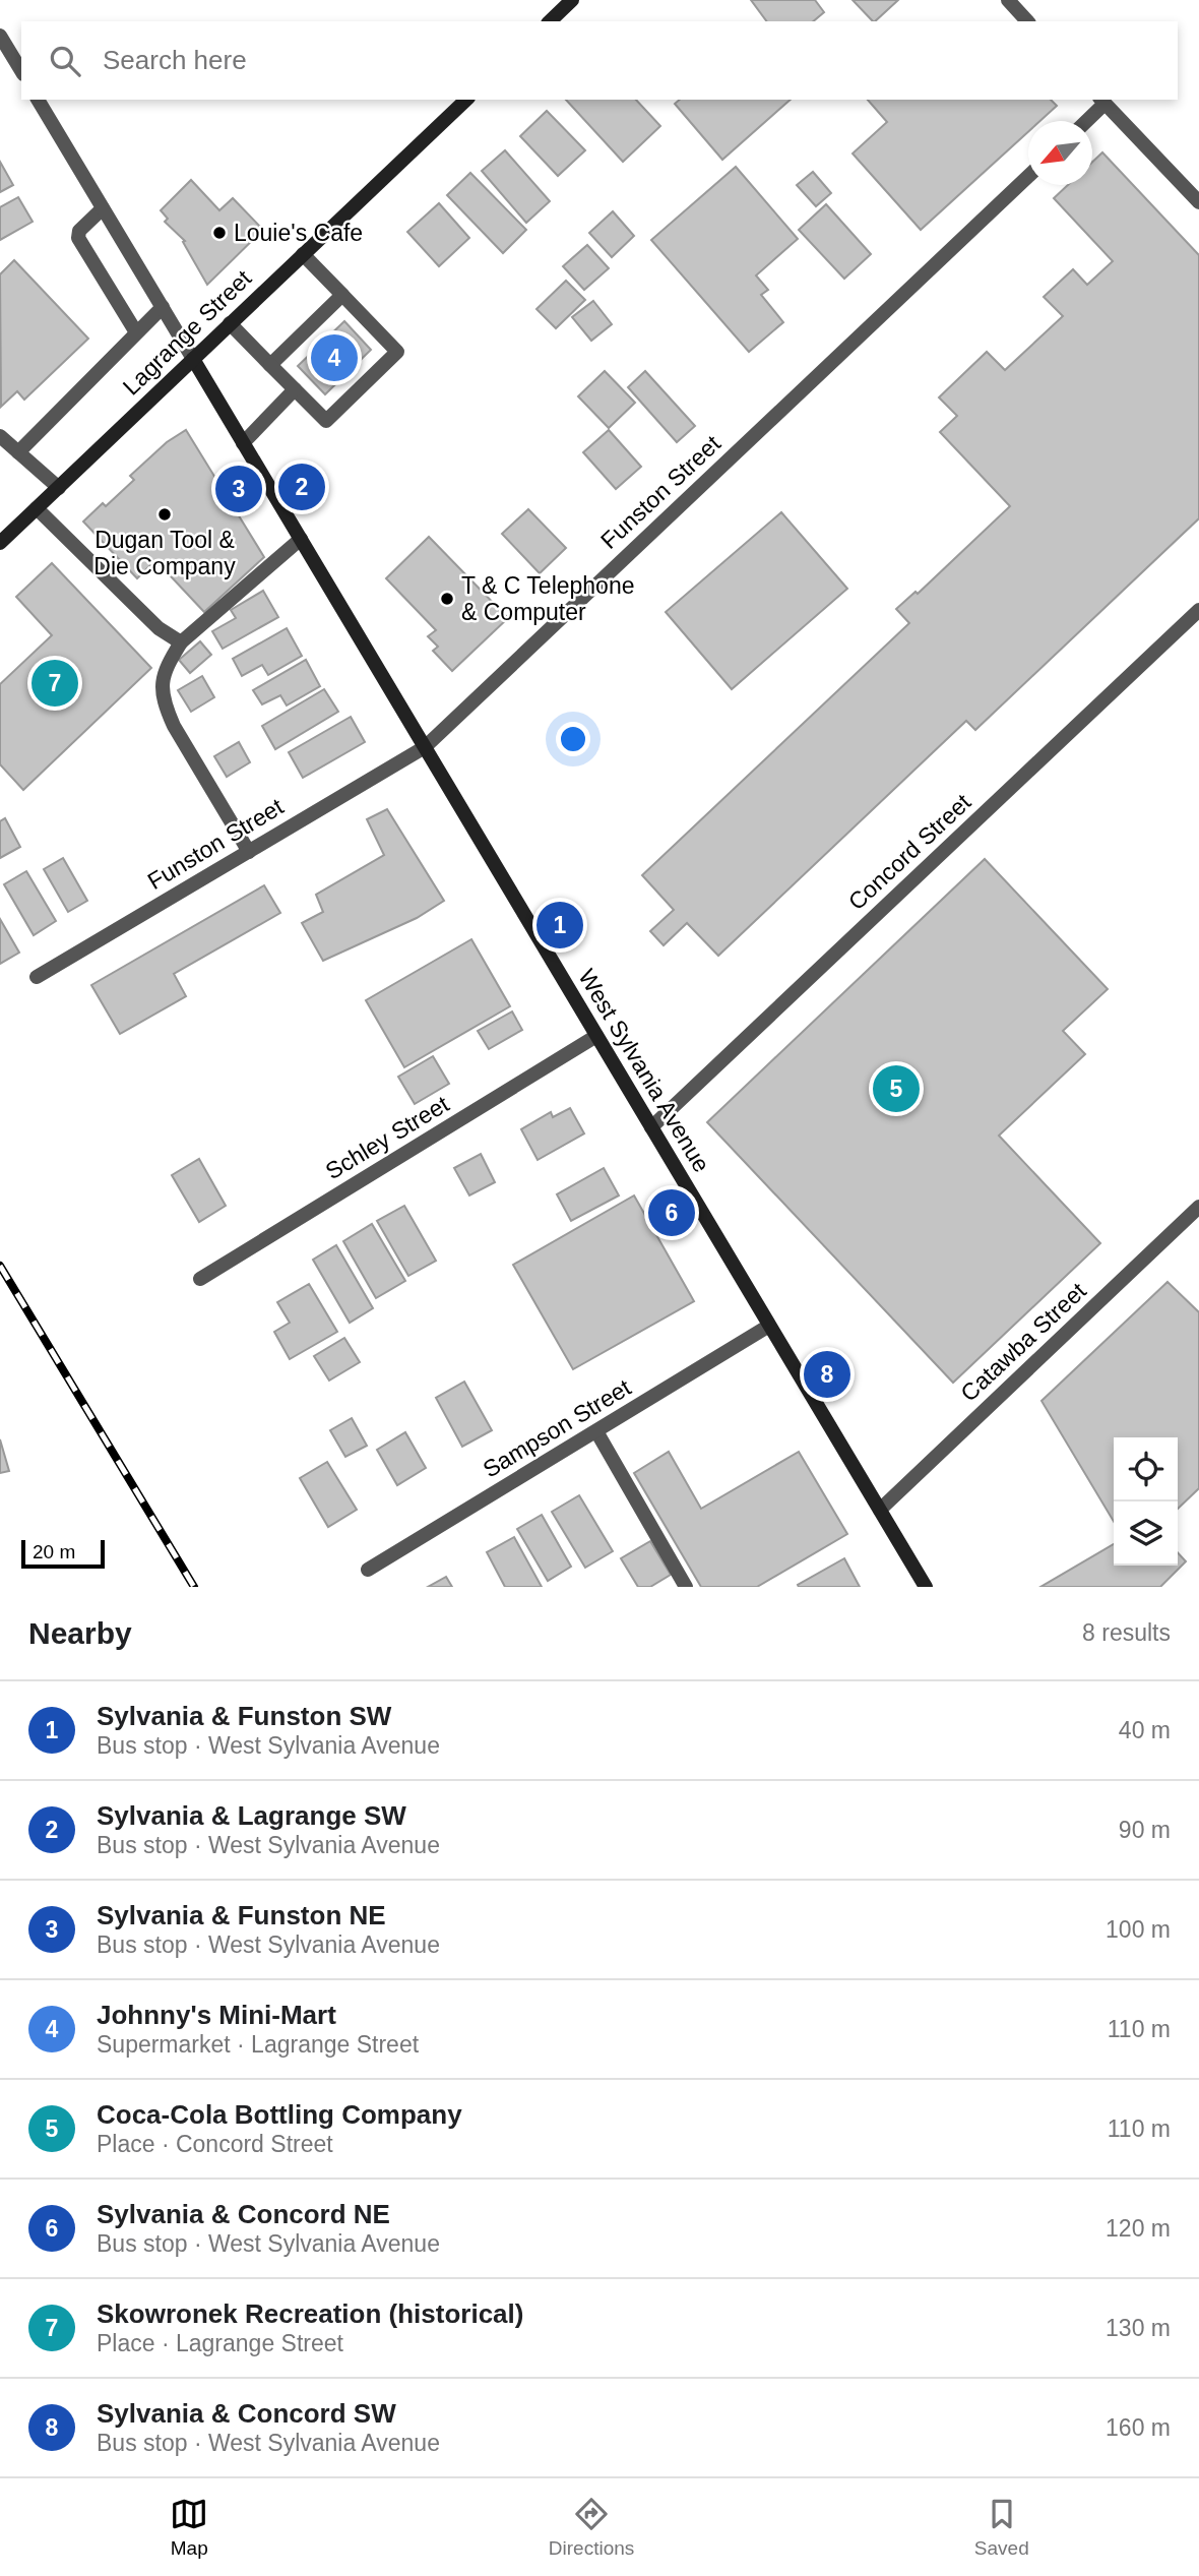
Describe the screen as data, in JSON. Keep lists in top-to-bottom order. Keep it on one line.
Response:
{"streets":{"main road":["Lagrange Street","West Sylvania Avenue"],"street":["Funston Street","Concord Street","Schley Street","Catawba Street","Sampson Street"]},"crossings":[["Lagrange Street","West Sylvania Avenue"],["Funston Street","West Sylvania Avenue"],["Concord Street","West Sylvania Avenue"],["West Sylvania Avenue","Schley Street"],["West Sylvania Avenue","Catawba Street"],["West Sylvania Avenue","Sampson Street"]],"places":["Louie's Cafe","Dugan Tool & Die Company","T & C Telephone & Computer"],"scale_bar":"20 m","north":"bottom left","page":{"search":"Search here","pins":["4","2","3","7","1","5","6","8"],"scale":"20 m","heading":["Nearby","8 results"],"list":[{"mark":"1","name":"Sylvania & Funston SW","note":"Bus stop · West Sylvania Avenue","value":"40 m"},{"mark":"2","name":"Sylvania & Lagrange SW","note":"Bus stop · West Sylvania Avenue","value":"90 m"},{"mark":"3","name":"Sylvania & Funston NE","note":"Bus stop · West Sylvania Avenue","value":"100 m"},{"mark":"4","name":"Johnny's Mini-Mart","note":"Supermarket · Lagrange Street","value":"110 m"},{"mark":"5","name":"Coca-Cola Bottling Company","note":"Place · Concord Street","value":"110 m"},{"mark":"6","name":"Sylvania & Concord NE","note":"Bus stop · West Sylvania Avenue","value":"120 m"},{"mark":"7","name":"Skowronek Recreation (historical)","note":"Place · Lagrange Street","value":"130 m"},{"mark":"8","name":"Sylvania & Concord SW","note":"Bus stop · West Sylvania Avenue","value":"160 m"}],"nav":["Map","Directions","Saved"]}}
